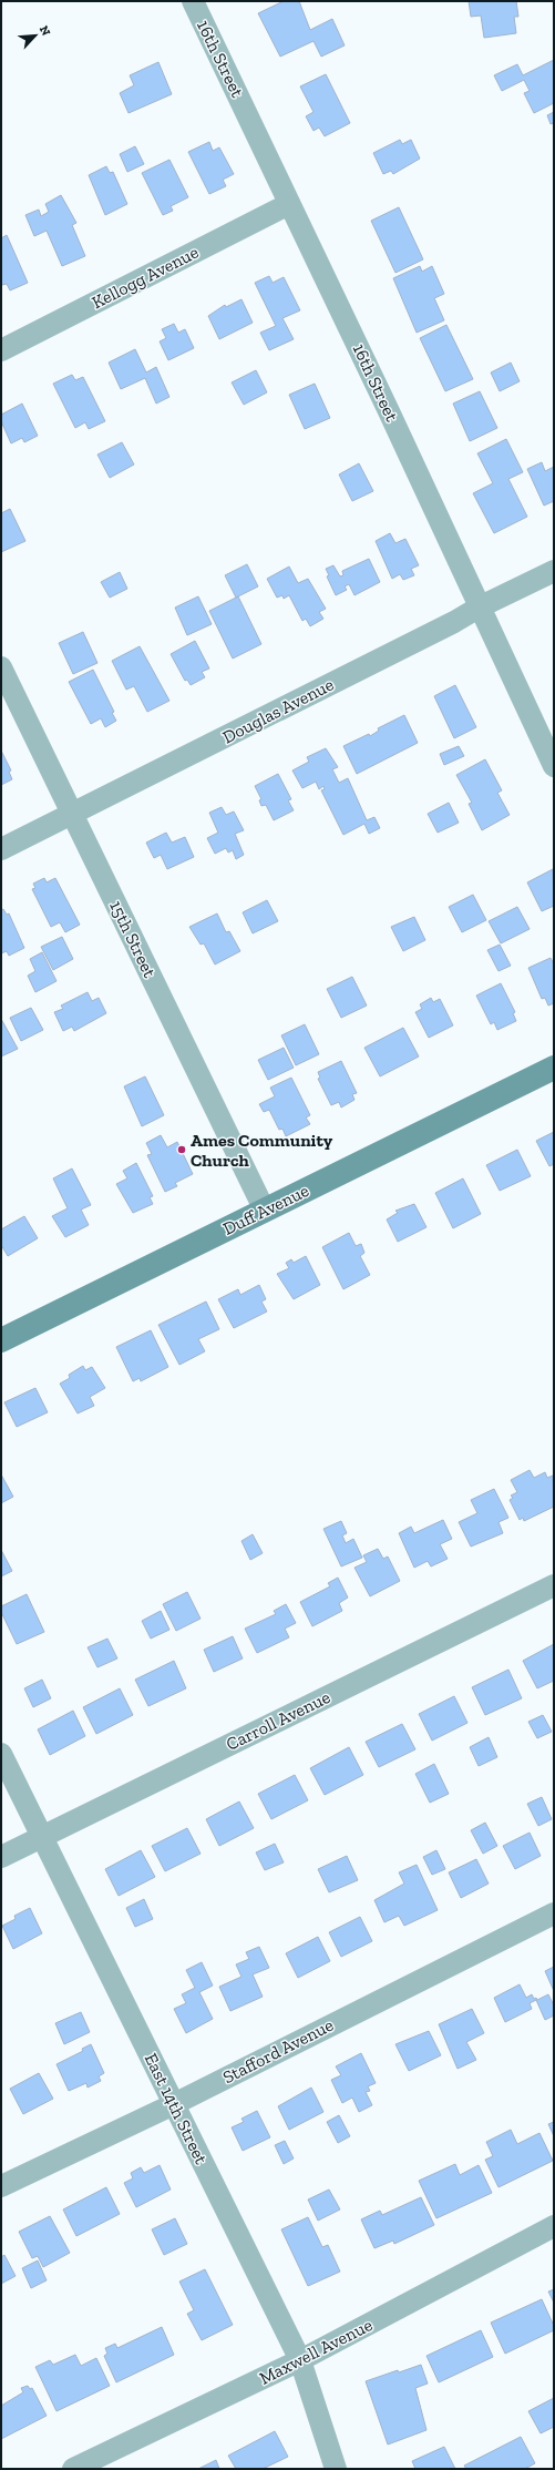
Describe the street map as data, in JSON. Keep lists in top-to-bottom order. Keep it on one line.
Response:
{"streets":{"main road":["Duff Avenue"],"street":["16th Street","Kellogg Avenue","Douglas Avenue","15th Street","Carroll Avenue","Stafford Avenue","East 14th Street","Maxwell Avenue"]},"crossings":[["16th Street","Kellogg Avenue"],["16th Street","Douglas Avenue"],["Douglas Avenue","15th Street"],["15th Street","Duff Avenue"],["Carroll Avenue","East 14th Street"],["Stafford Avenue","East 14th Street"],["East 14th Street","Maxwell Avenue"]],"places":["Ames Community Church"],"north":"top right"}
